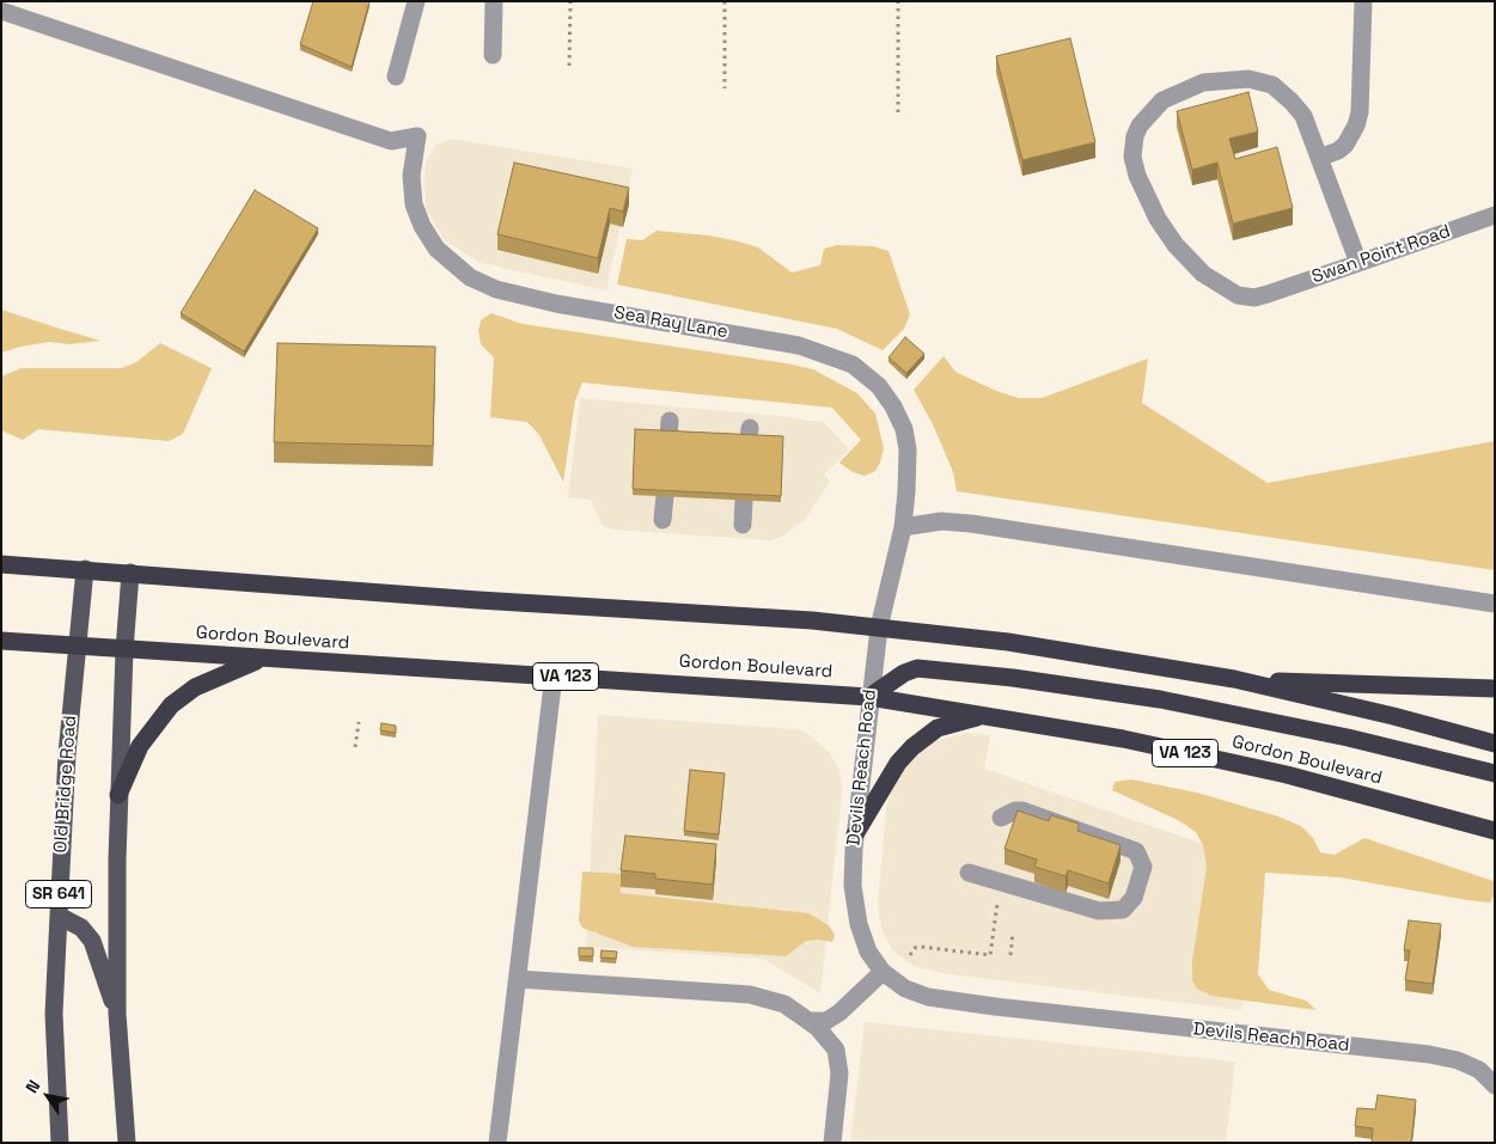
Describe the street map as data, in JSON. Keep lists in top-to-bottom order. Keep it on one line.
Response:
{"streets":{"highway":["Gordon Boulevard","VA 123"],"main road":["Old Bridge Road","SR 641"],"street":["Swan Point Road","Sea Ray Lane","Devils Reach Road"]},"crossings":[["Sea Ray Lane","Devils Reach Road"],["Gordon Boulevard","Devils Reach Road"],["Gordon Boulevard","Old Bridge Road"],["Gordon Boulevard","SR 641"]],"north":"top left"}
